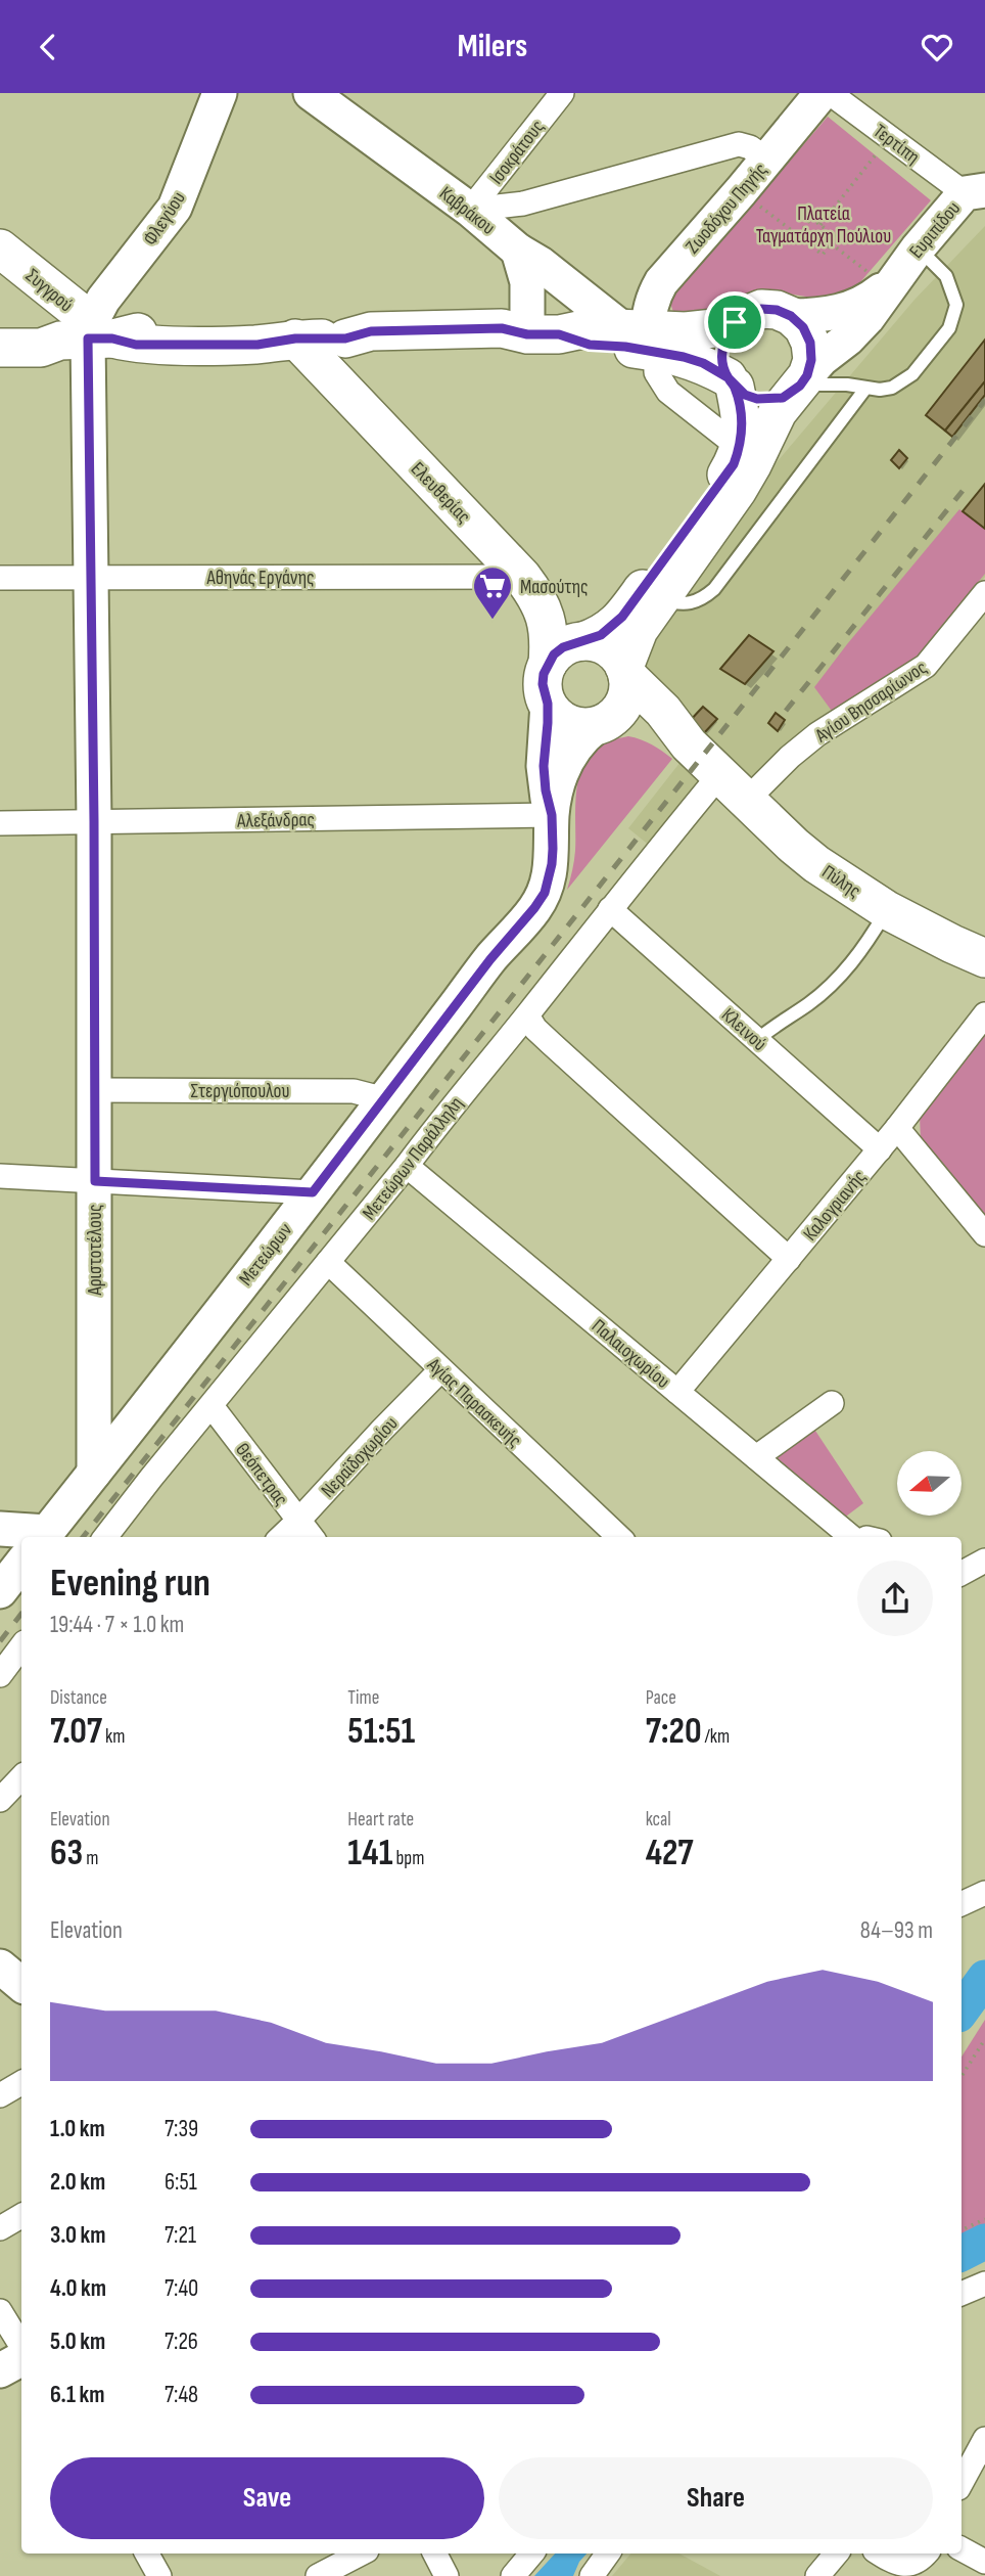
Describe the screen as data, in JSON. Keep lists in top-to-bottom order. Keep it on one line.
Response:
{"streets":{"main road":["Συγγρού","Ελευθερίας","Πύλης"],"street":["Τερτίπη","Ισοκράτους","Ζωοδόχου Πηγής","Καβράκου","Φλεγύου","Ευριπίδου","Αθηνάς Εργάνης","Αγίου Βησσαρίωνος","Αλεξάνδρας","Κλεινού","Στεργιόπουλου","Μετεώρων Παράλληλη","Καλογριανής","Αριστοτέλους","Μετεώρων","Παλαιοχωρίου","Αγίας Παρασκευής","Νεραϊδοχωρίου","Θεόπετρας"]},"crossings":[["Τερτίπη","Ευριπίδου"],["Ισοκράτους","Καβράκου"],["Ζωοδόχου Πηγής","Καβράκου"],["Φλεγύου","Συγγρού"],["Φλεγύου","Αριστοτέλους"],["Συγγρού","Αριστοτέλους"],["Ελευθερίας","Αθηνάς Εργάνης"],["Ελευθερίας","Μετεώρων"],["Αθηνάς Εργάνης","Αριστοτέλους"],["Αγίου Βησσαρίωνος","Πύλης"],["Αλεξάνδρας","Αριστοτέλους"],["Αλεξάνδρας","Μετεώρων"],["Πύλης","Μετεώρων Παράλληλη"],["Κλεινού","Μετεώρων Παράλληλη"],["Κλεινού","Καλογριανής"],["Στεργιόπουλου","Αριστοτέλους"],["Στεργιόπουλου","Μετεώρων"],["Μετεώρων Παράλληλη","Παλαιοχωρίου"],["Μετεώρων Παράλληλη","Αγίας Παρασκευής"],["Μετεώρων Παράλληλη","Θεόπετρας"],["Καλογριανής","Παλαιοχωρίου"],["Αριστοτέλους","Μετεώρων"],["Αγίας Παρασκευής","Νεραϊδοχωρίου"],["Νεραϊδοχωρίου","Θεόπετρας"]],"parks":["Πλατεία Ταγματάρχη Πούλιου"],"places":{"supermarket":["Μασούτης"]},"north":"left","page":{"header":"Milers","heading":["Evening run","19:44 · 7 × 1.0 km"],"stats":[["Distance","7.07 km"],["Time","51:51"],["Pace","7:20 /km"],["Elevation","63 m"],["Heart rate","141 bpm"],["kcal","427"]],"chart":["Elevation","84–93 m"],"list":[{"name":"1.0 km","note":"7:39"},{"name":"2.0 km","note":"6:51"},{"name":"3.0 km","note":"7:21"},{"name":"4.0 km","note":"7:40"},{"name":"5.0 km","note":"7:26"},{"name":"6.1 km","note":"7:48"}],"buttons":["Save","Share"]}}
